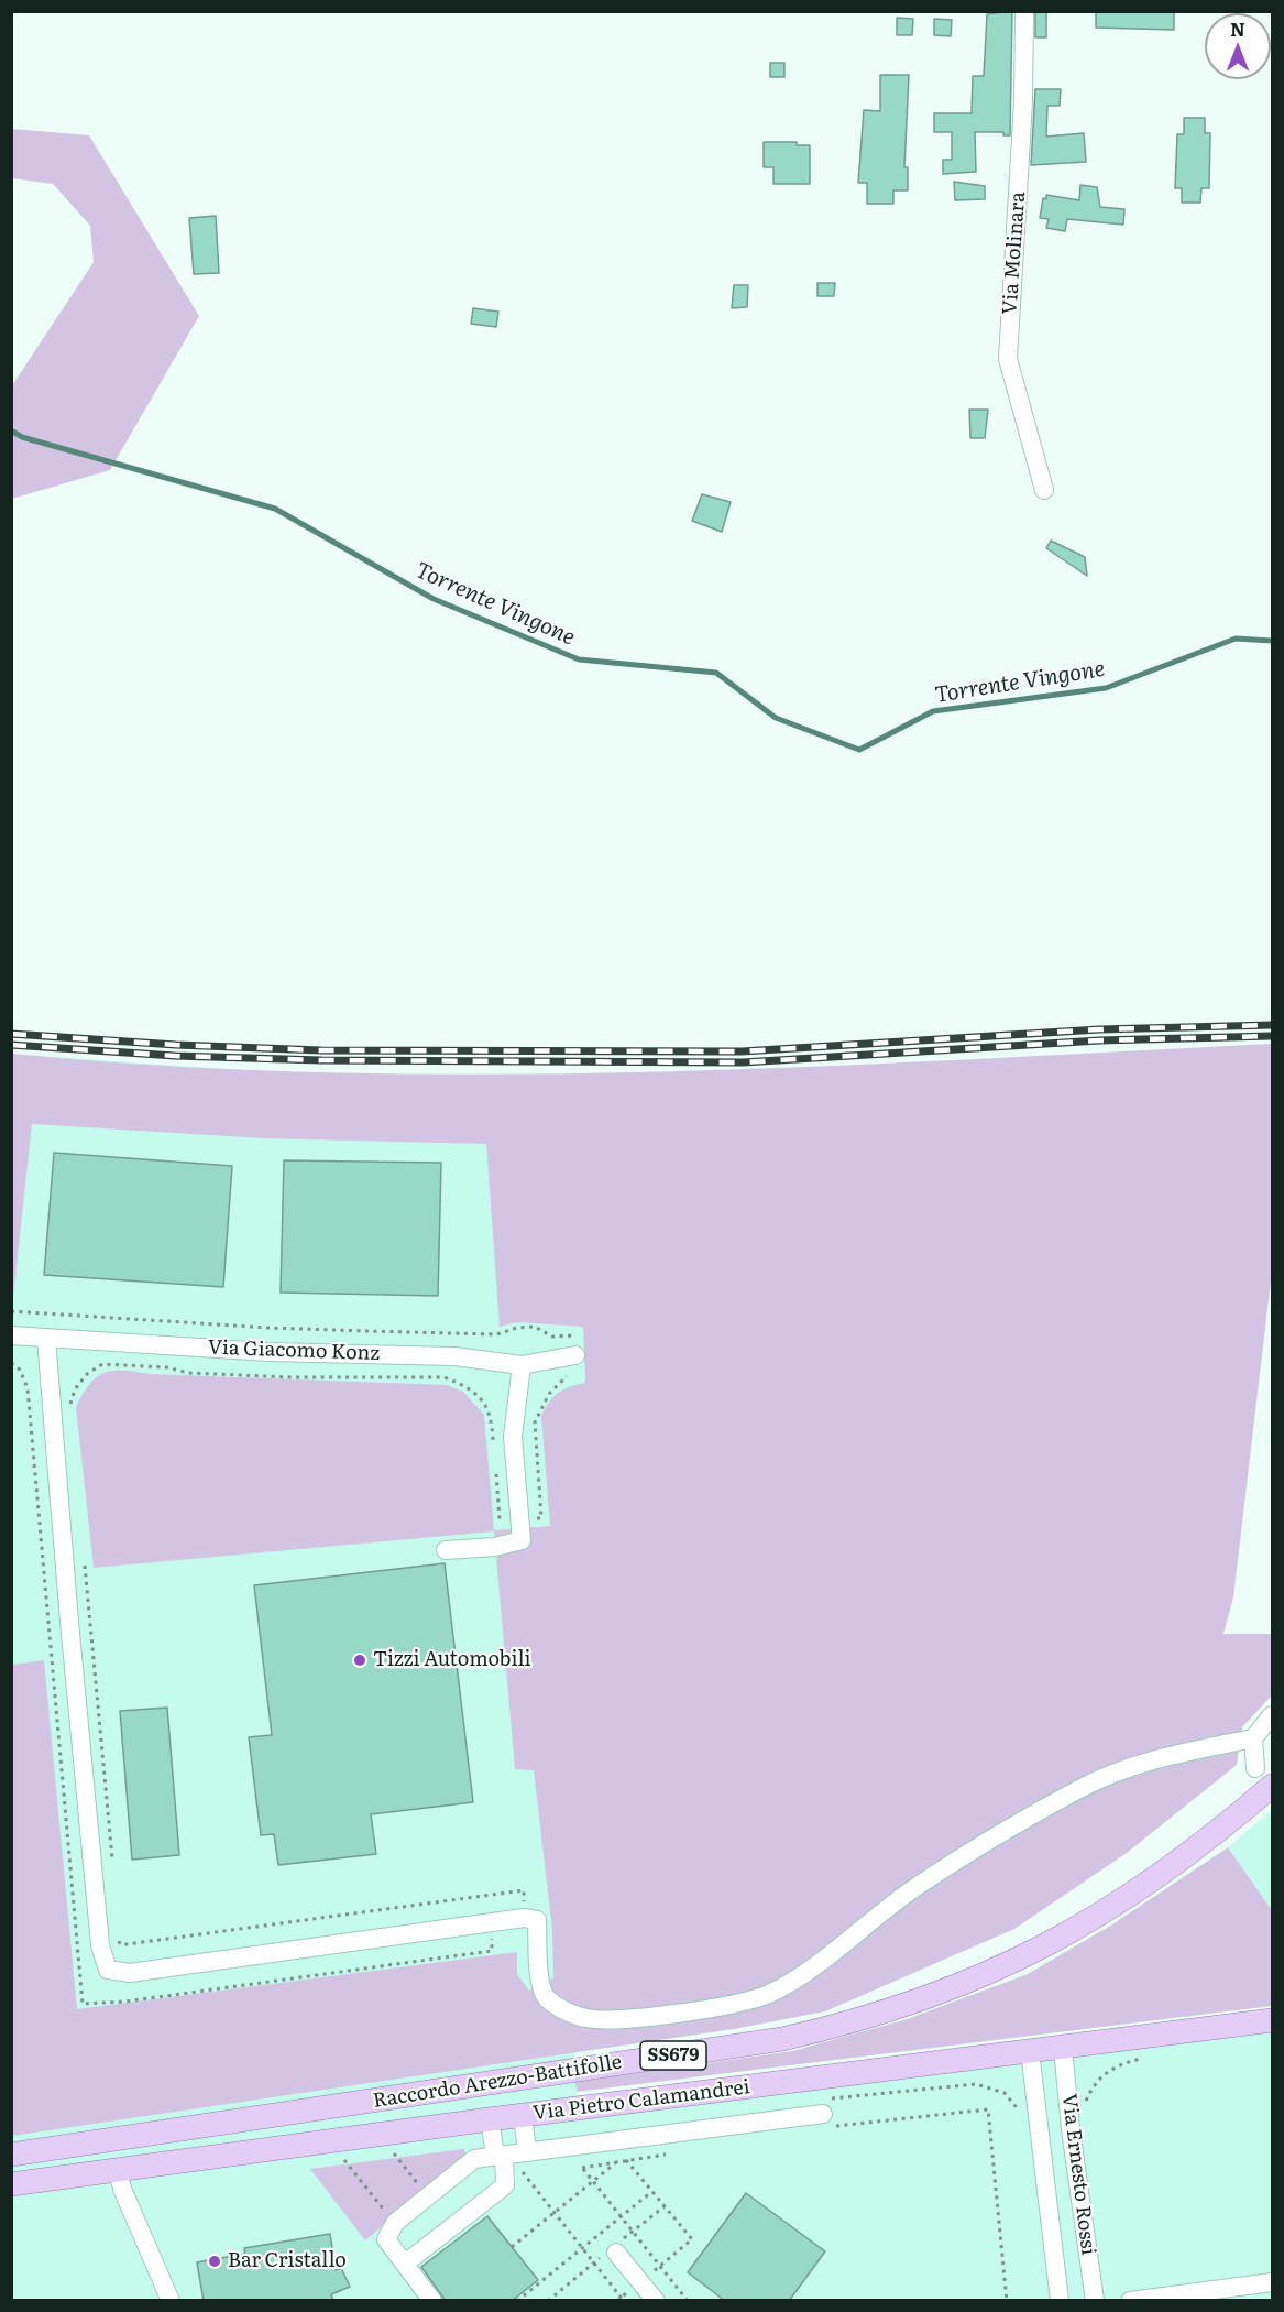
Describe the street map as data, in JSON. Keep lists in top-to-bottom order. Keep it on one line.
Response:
{"streets":{"main road":["SS679","Raccordo Arezzo-Battifolle","Via Pietro Calamandrei"],"street":["Via Molinara","Via Giacomo Konz","Via Ernesto Rossi"]},"crossings":[["Via Pietro Calamandrei","Via Ernesto Rossi"]],"water":["Torrente Vingone"],"places":["Tizzi Automobili","Bar Cristallo"],"north":"top"}
